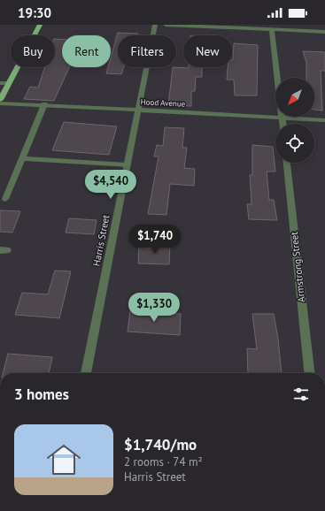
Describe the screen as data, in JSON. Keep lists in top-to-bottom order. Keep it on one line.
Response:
{"streets":{"street":["Hood Avenue","Harris Street","Armstrong Street"]},"crossings":[["Hood Avenue","Harris Street"]],"north":"bottom left","page":{"status":"19:30","chip":["Buy","Rent","Filters","New"],"price":["$4,540","$1,740","$1,330"],"heading":"3 homes","list":[{"name":"$1,740/mo","note":"2 rooms · 74 m² · Harris Street"}]}}
